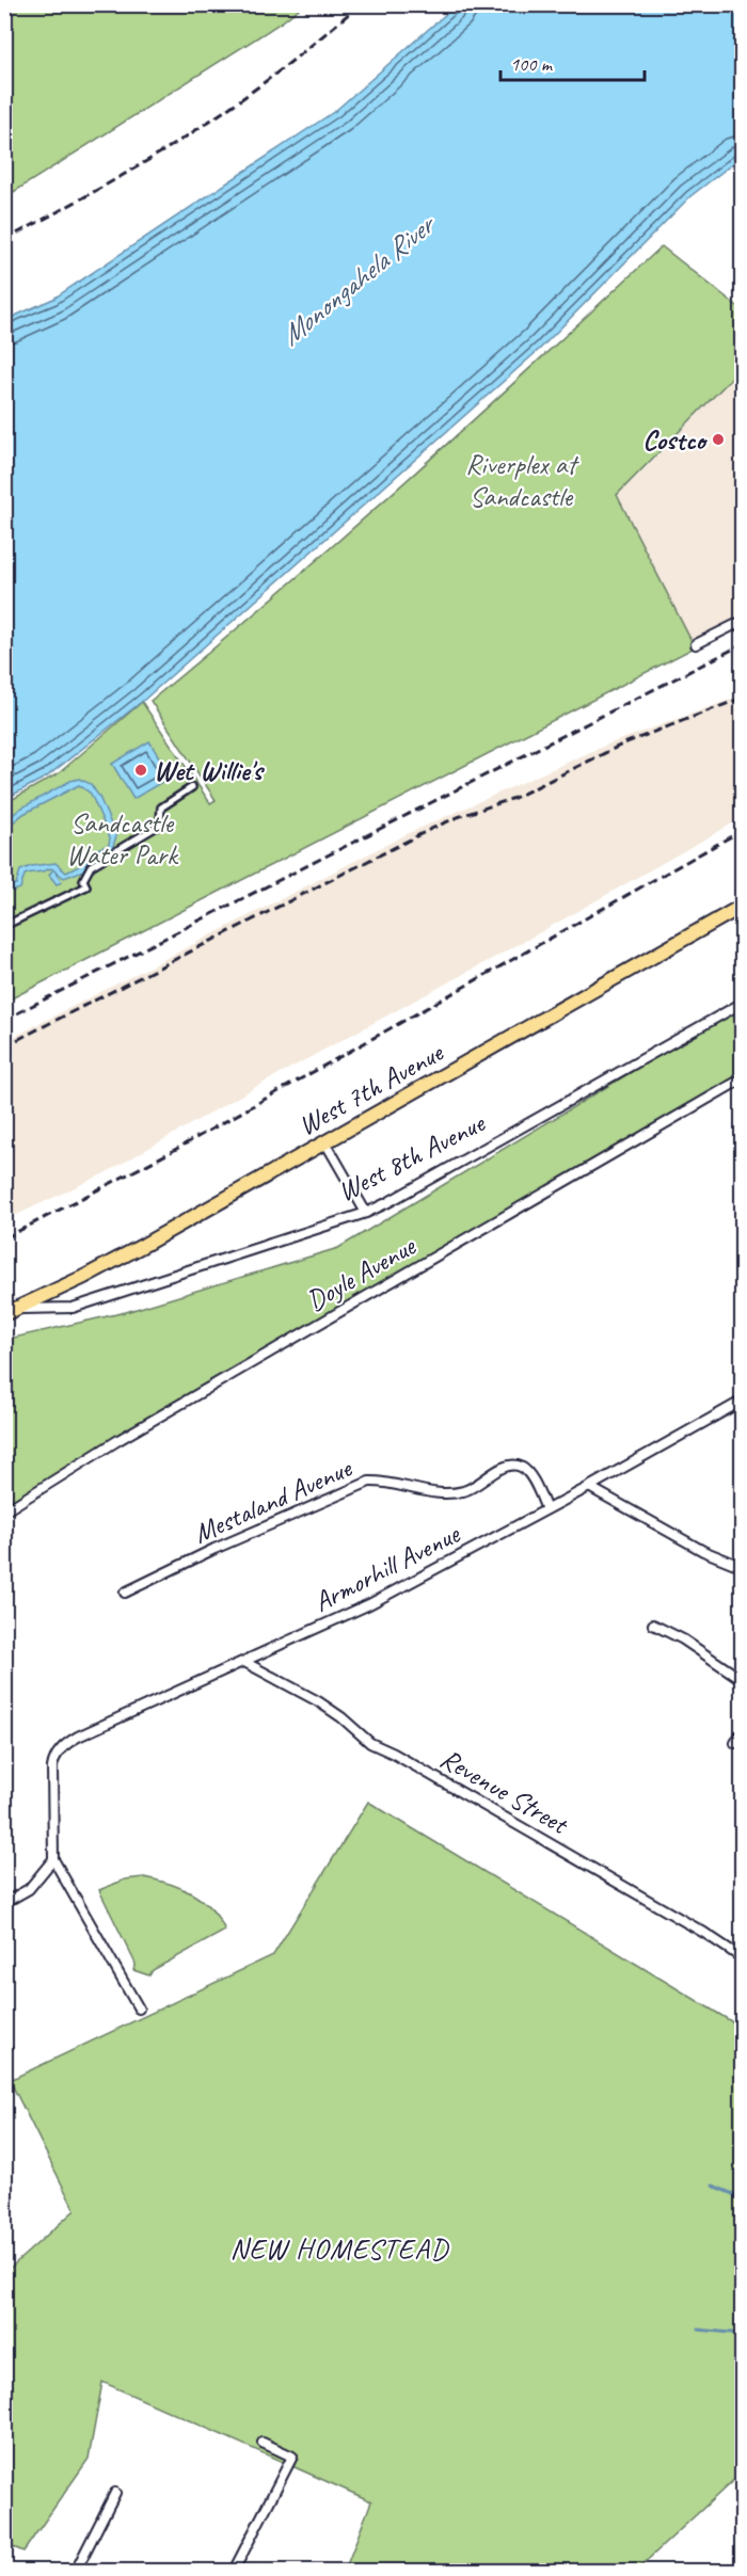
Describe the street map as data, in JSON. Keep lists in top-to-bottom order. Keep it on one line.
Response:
{"streets":{"main road":["West 7th Avenue","West 8th Avenue"],"street":["Doyle Avenue","Mestaland Avenue","Armorhill Avenue","Revenue Street"]},"crossings":[["West 7th Avenue","West 8th Avenue"],["Mestaland Avenue","Armorhill Avenue"],["Armorhill Avenue","Revenue Street"]],"districts":["NEW HOMESTEAD"],"water":["Monongahela River"],"parks":["Riverplex at Sandcastle","Sandcastle Water Park"],"places":["Costco","Wet Willie's"],"scale_bar":"100 m"}
